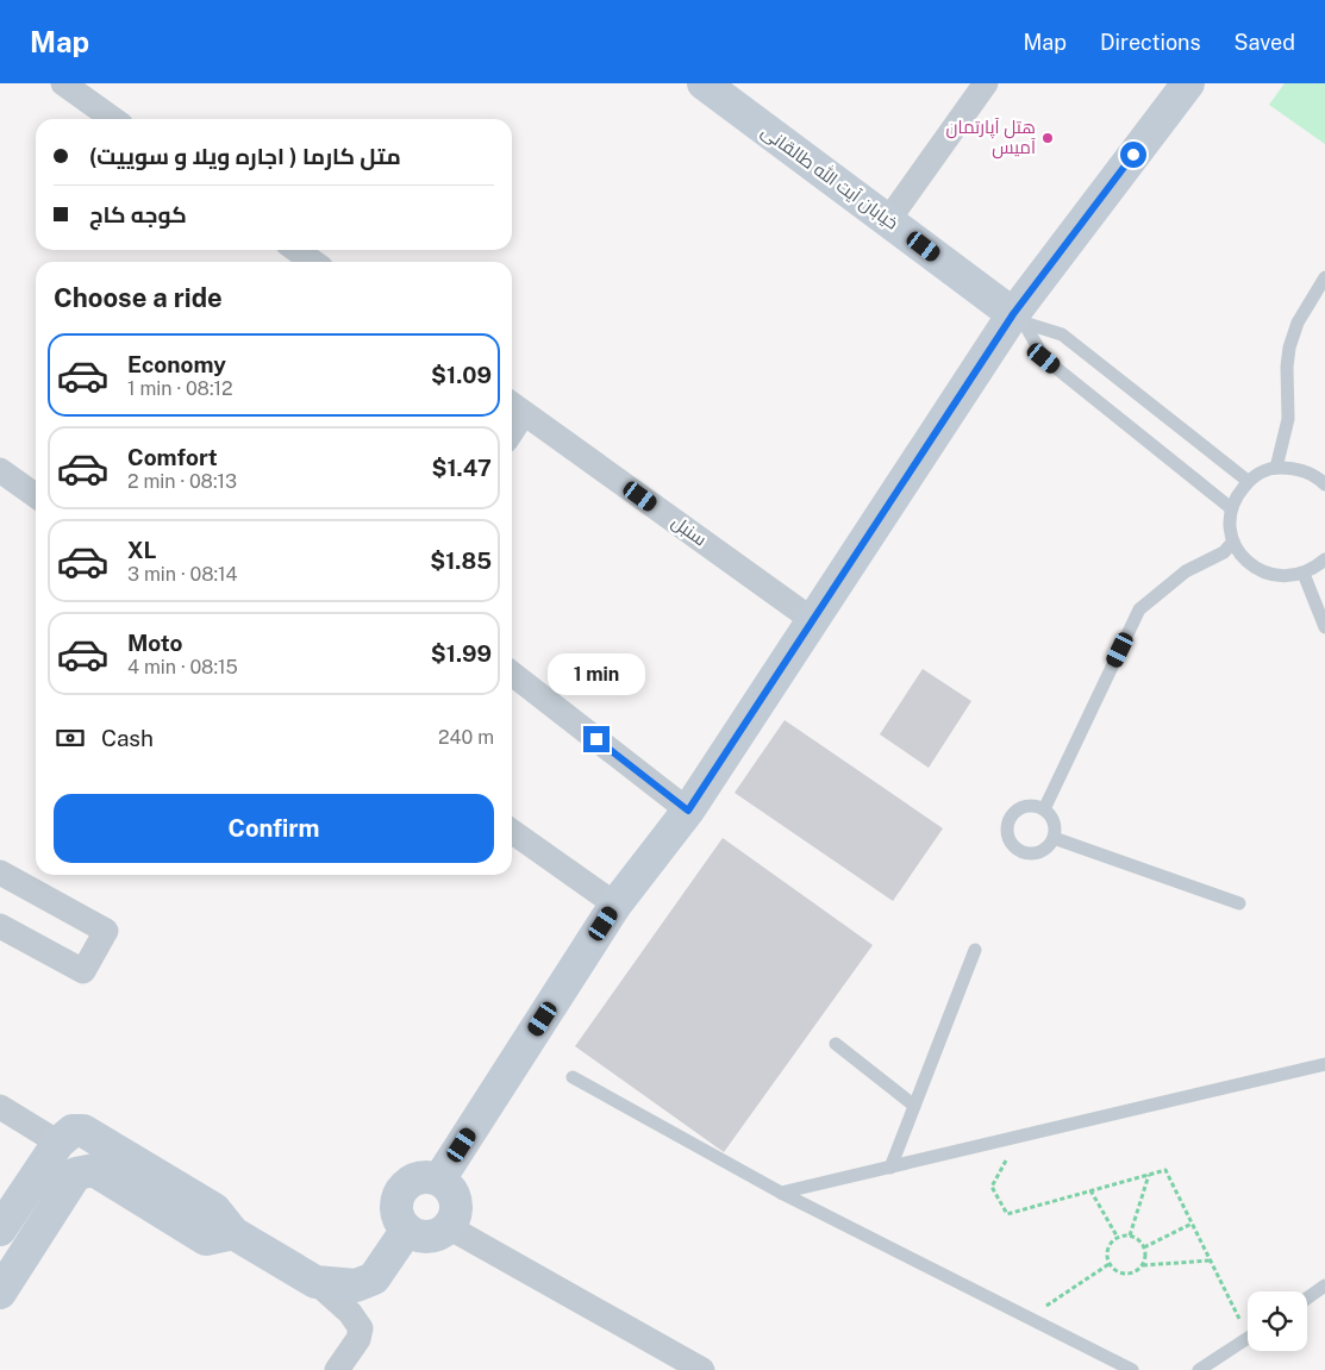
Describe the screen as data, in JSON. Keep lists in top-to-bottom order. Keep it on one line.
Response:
{"streets":{"street":["خیابان آیت الله طالقانی","سنبل"]},"places":["هتل آپارتمان آمیس"],"page":{"header":"Map","nav":["Map","Directions","Saved"],"banner":["متل کارما ( اجاره ویلا و سوییت)","کوجه کاج"],"heading":"Choose a ride","list":[{"name":"Economy","note":"1 min · 08:12","value":"$1.09"},{"name":"Comfort","note":"2 min · 08:13","value":"$1.47"},{"name":"XL","note":"3 min · 08:14","value":"$1.85"},{"name":"Moto","note":"4 min · 08:15","value":"$1.99"}],"bubble":"1 min","pay":["Cash","240 m"],"buttons":"Confirm"}}
